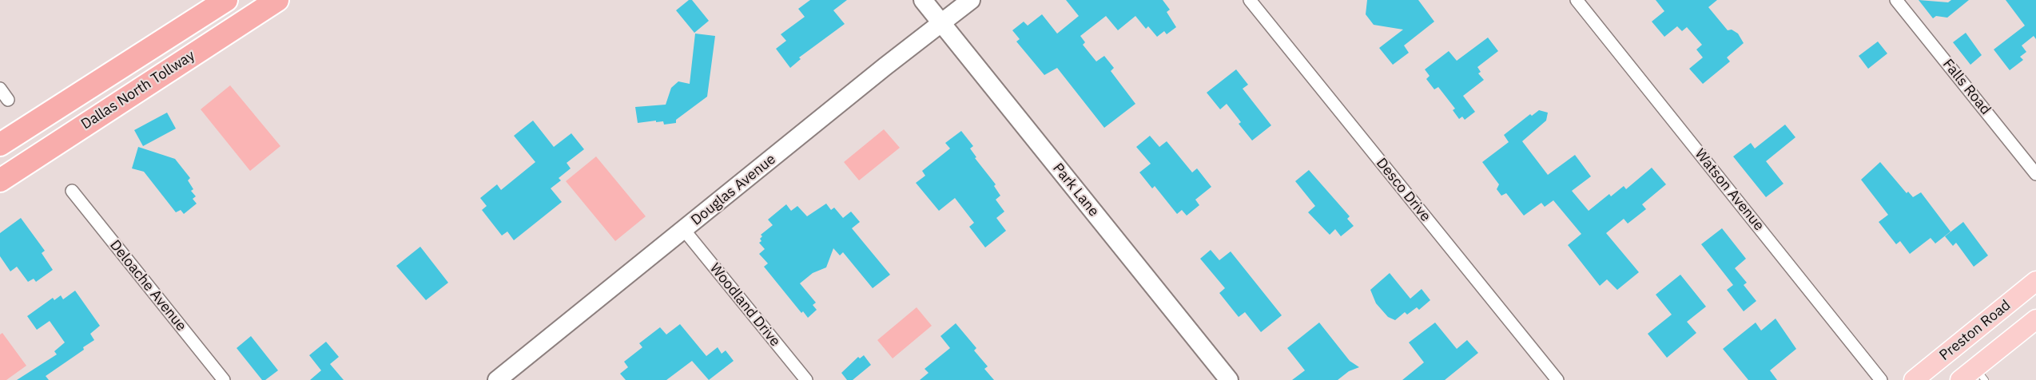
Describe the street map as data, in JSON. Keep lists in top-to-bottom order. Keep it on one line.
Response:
{"streets":{"highway":["Dallas North Tollway"],"main road":["Preston Road"],"street":["Falls Road","Douglas Avenue","Park Lane","Desco Drive","Watson Avenue","Deloache Avenue","Woodland Drive"]},"crossings":[["Douglas Avenue","Park Lane"],["Douglas Avenue","Woodland Drive"]]}
